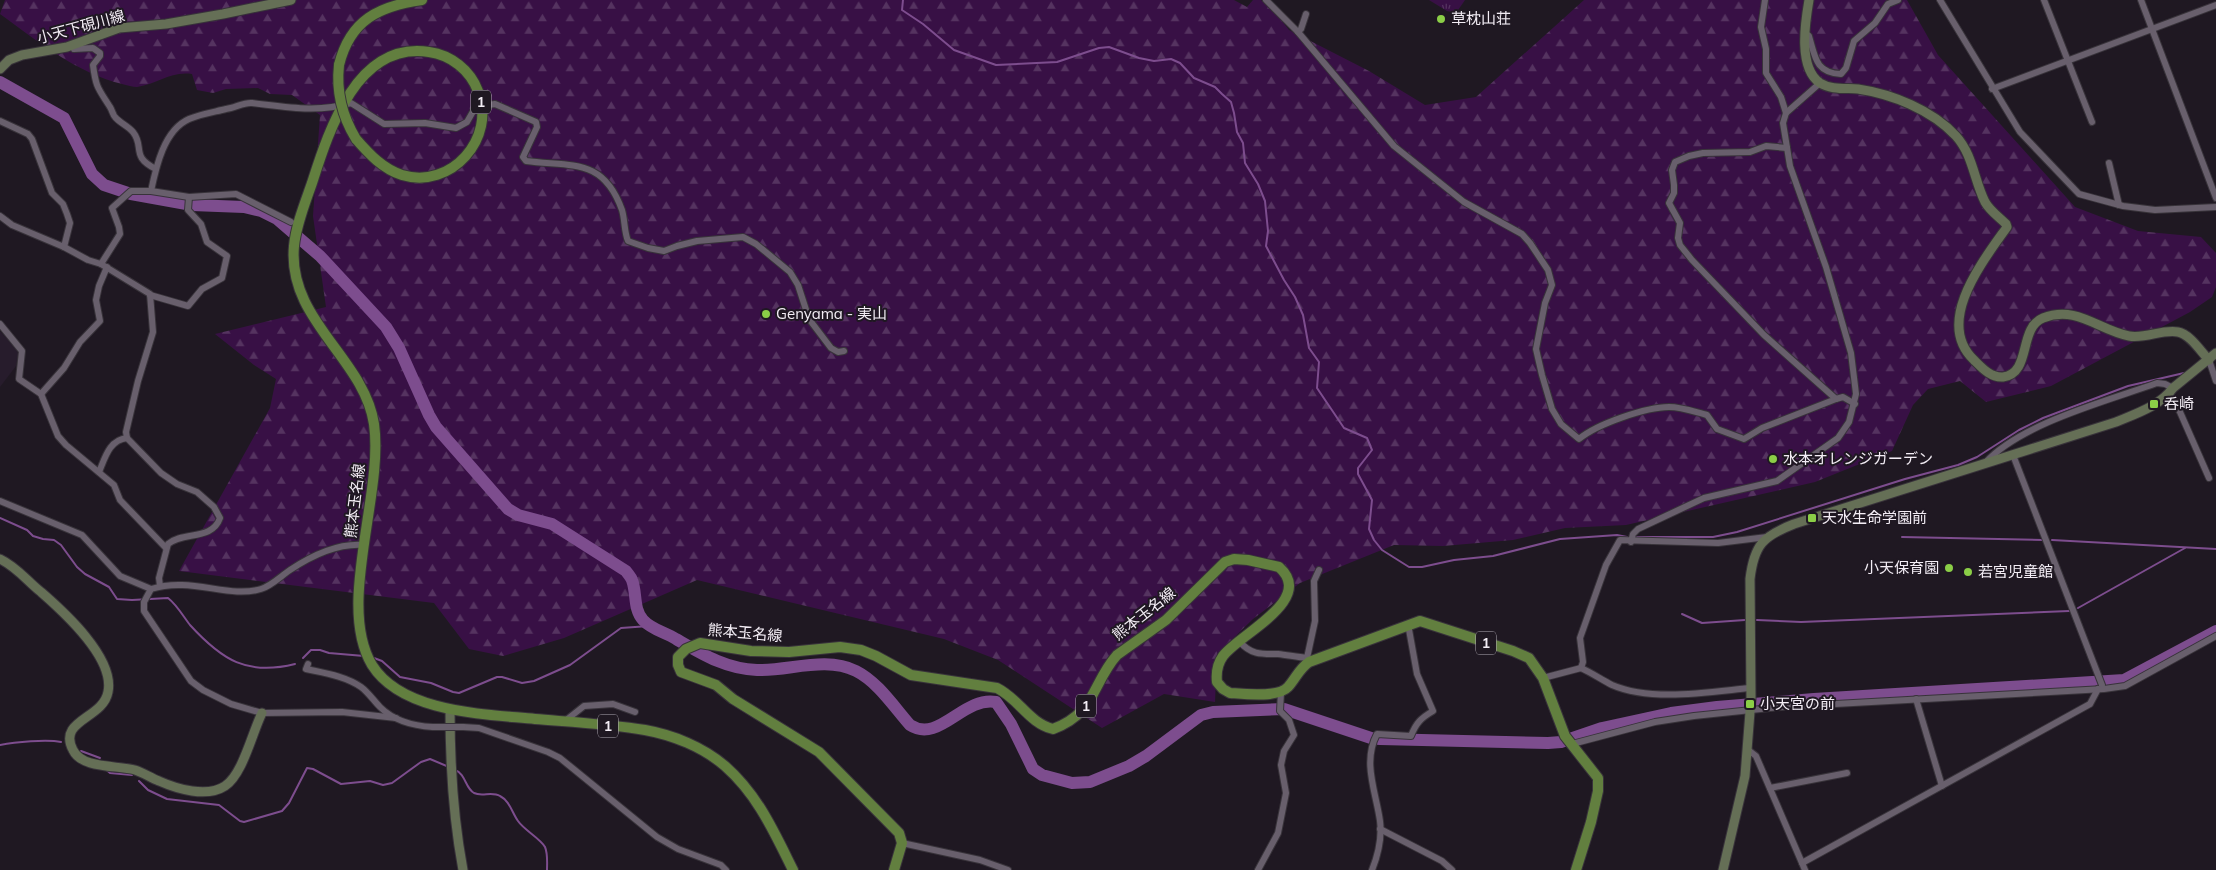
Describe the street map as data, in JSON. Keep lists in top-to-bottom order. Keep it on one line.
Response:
{"streets":{"main road":["1","熊本玉名線"],"street":["小天下硯川線"]},"crossings":[["1","熊本玉名線"]],"places":{"other":["草枕山荘","Genyama - 実山","水本オレンジガーデン","小天保育園","若宮児童館"],"transit":["呑崎","天水生命学園前","小天宮の前"]}}
